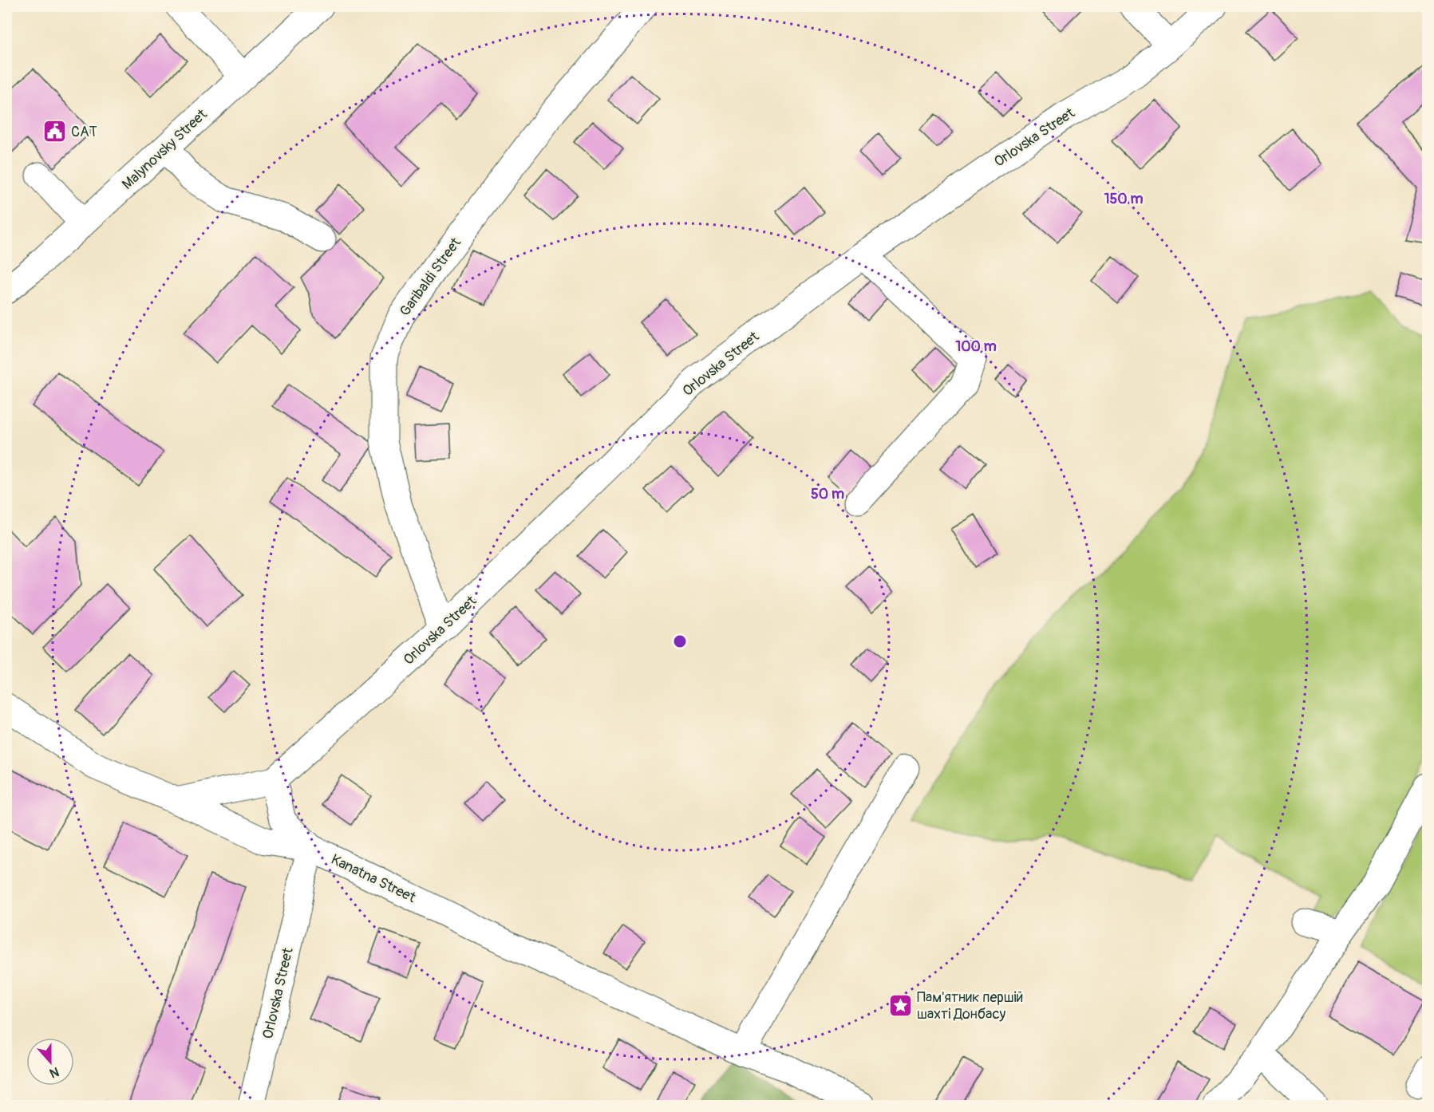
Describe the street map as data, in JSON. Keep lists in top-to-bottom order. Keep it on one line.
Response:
{"streets":{"street":["Orlovska Street","Malynovsky Street","Garibaldi Street","Kanatna Street"]},"crossings":[["Orlovska Street","Garibaldi Street"],["Orlovska Street","Kanatna Street"]],"places":{"public building":["САТ"],"place":["Пам'ятник першій шахті Донбасу"]},"north":"bottom","rings":["150 m","100 m","50 m"]}
